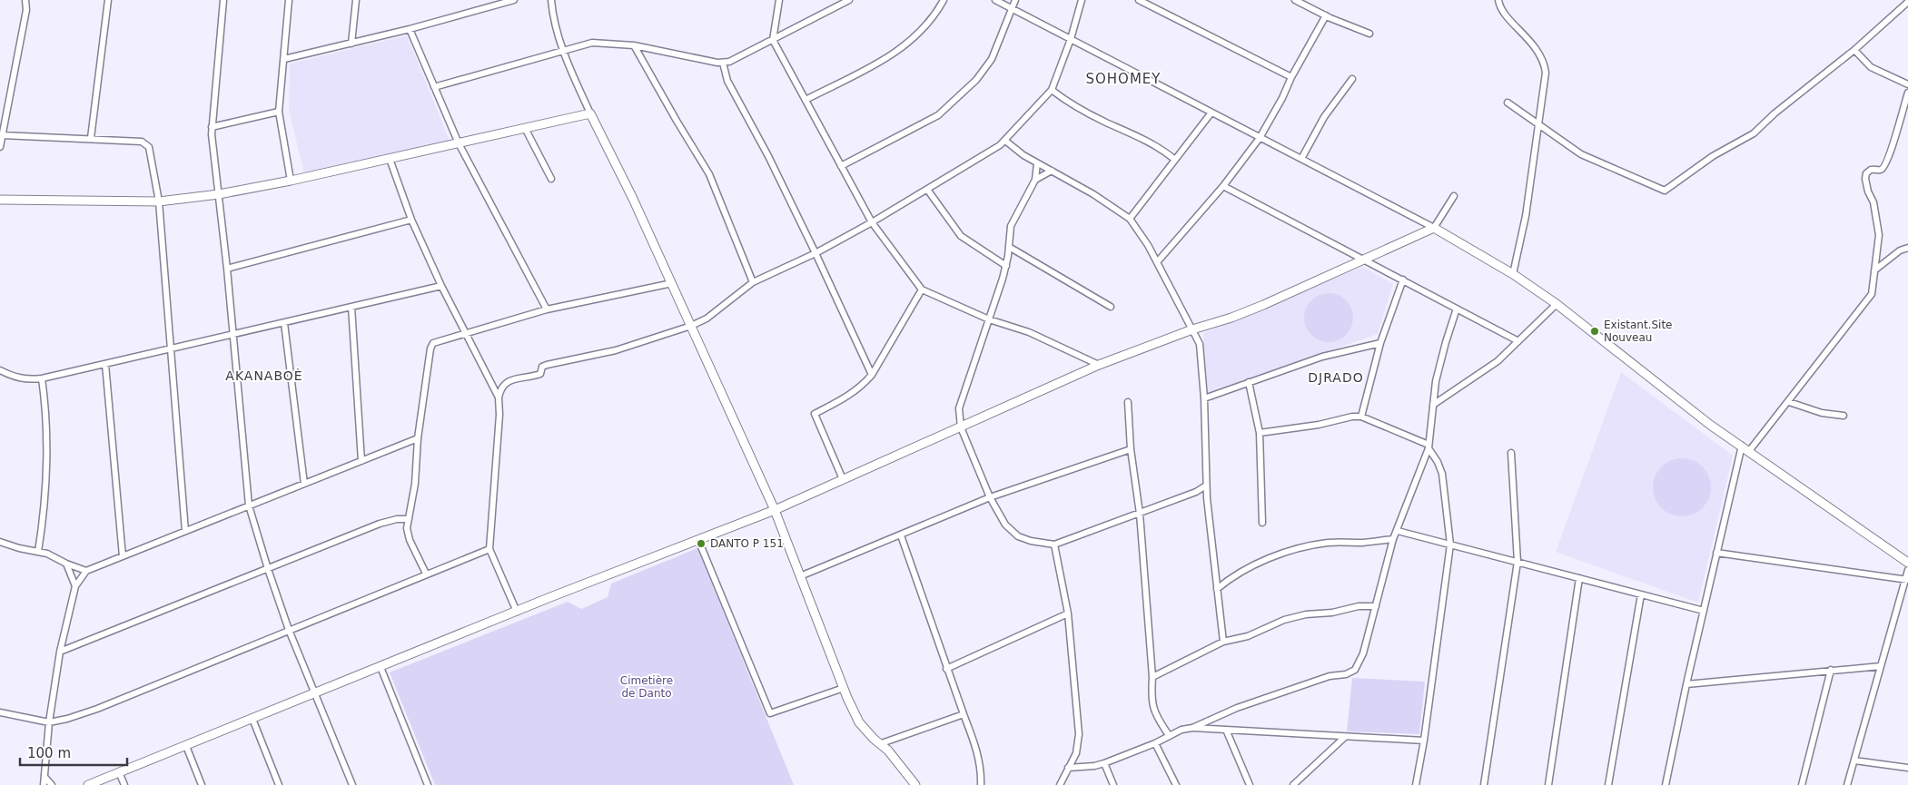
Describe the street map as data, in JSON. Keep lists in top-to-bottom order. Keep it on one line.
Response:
{"districts":["SOHOMEY","AKANABOÈ","DJRADO"],"parks":["Cimetière de Danto"],"places":["Existant.Site Nouveau","DANTO P 151"],"scale_bar":"100 m"}
